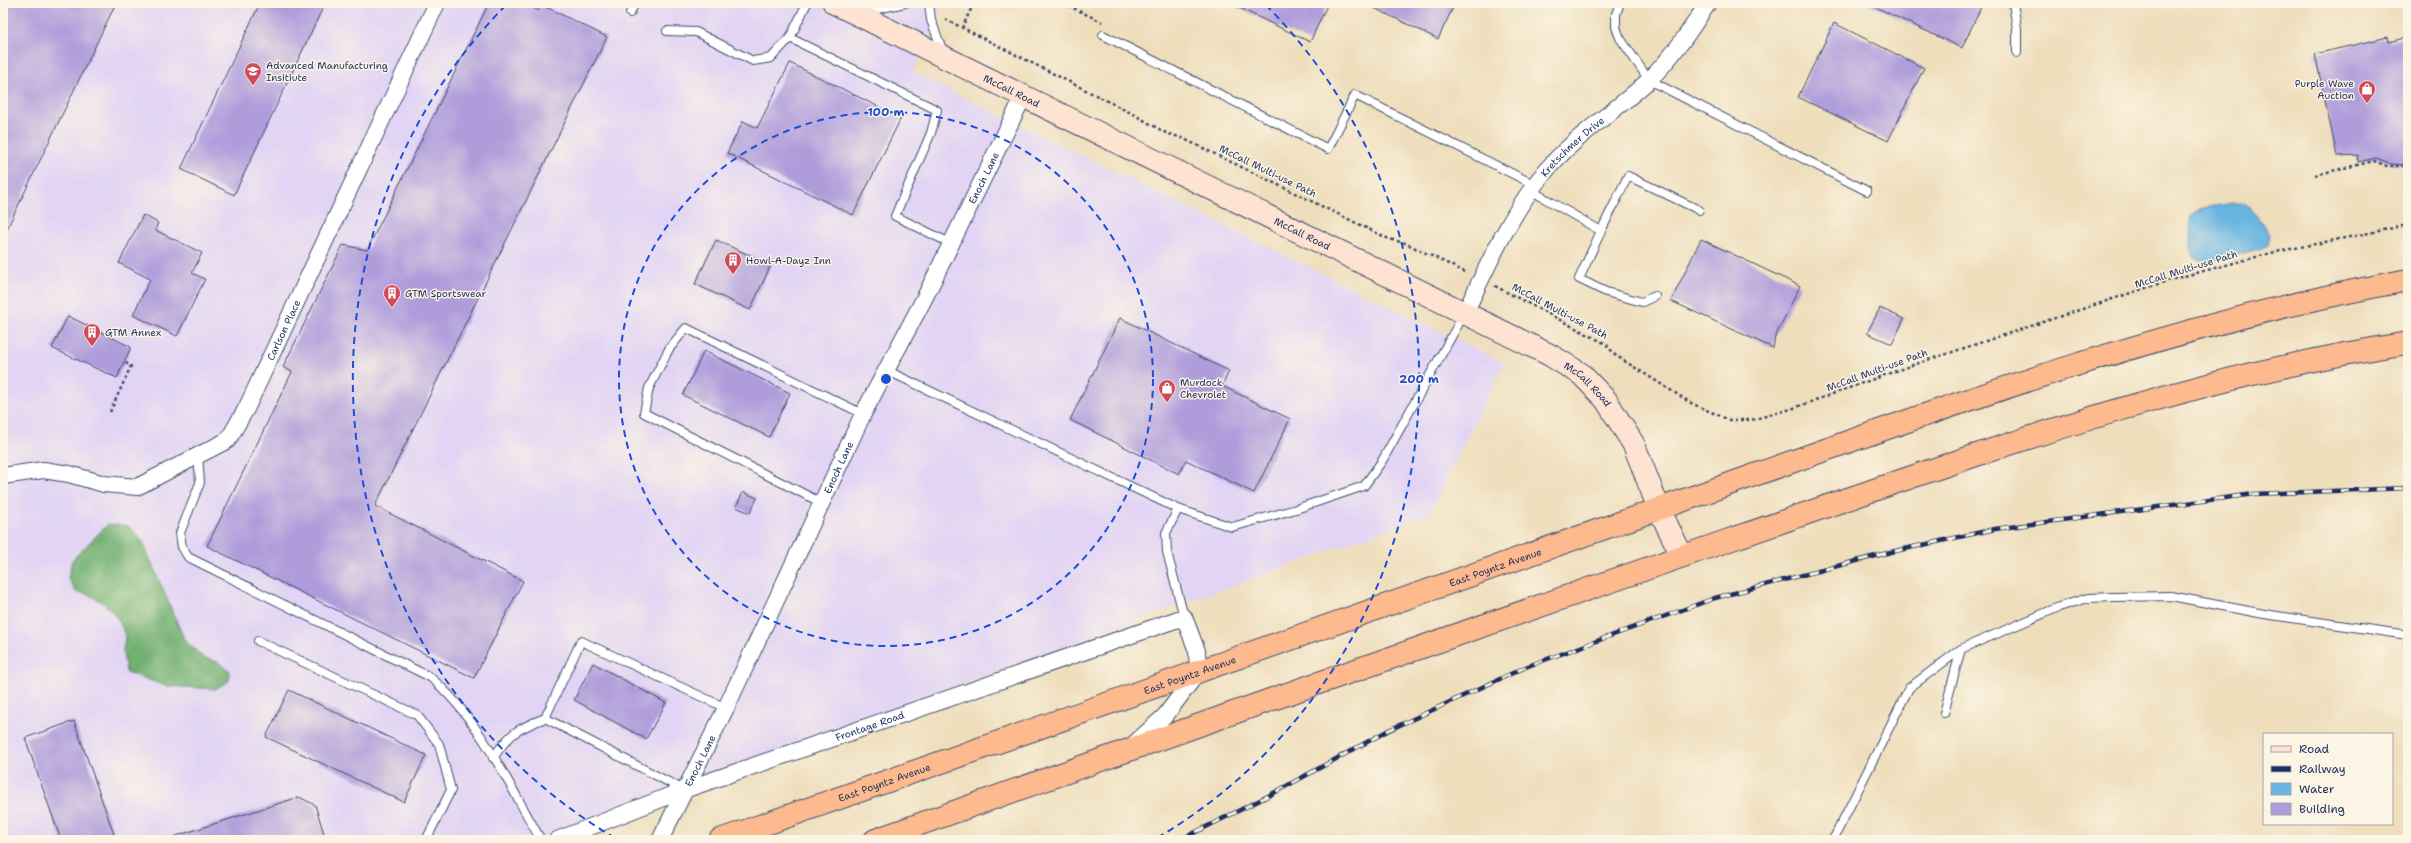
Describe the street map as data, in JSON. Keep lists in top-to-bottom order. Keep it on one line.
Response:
{"streets":{"highway":["East Poyntz Avenue"],"main road":["McCall Road"],"street":["Kretschmer Drive","Enoch Lane","Carlson Place","Frontage Road"],"path":["McCall Multi-use Path"]},"crossings":[["McCall Road","Kretschmer Drive"],["McCall Road","Enoch Lane"],["McCall Road","East Poyntz Avenue"],["Kretschmer Drive","McCall Multi-use Path"],["Enoch Lane","Frontage Road"]],"places":{"school or university":["Advanced Manufacturing Insitiute"],"shop":["Purple Wave Auction","Murdock Chevrolet"],"building":["Howl-A-Dayz Inn","GTM Sportswear","GTM Annex"]},"legend":["Road","Railway","Water","Building"],"rings":["100 m","200 m"]}
